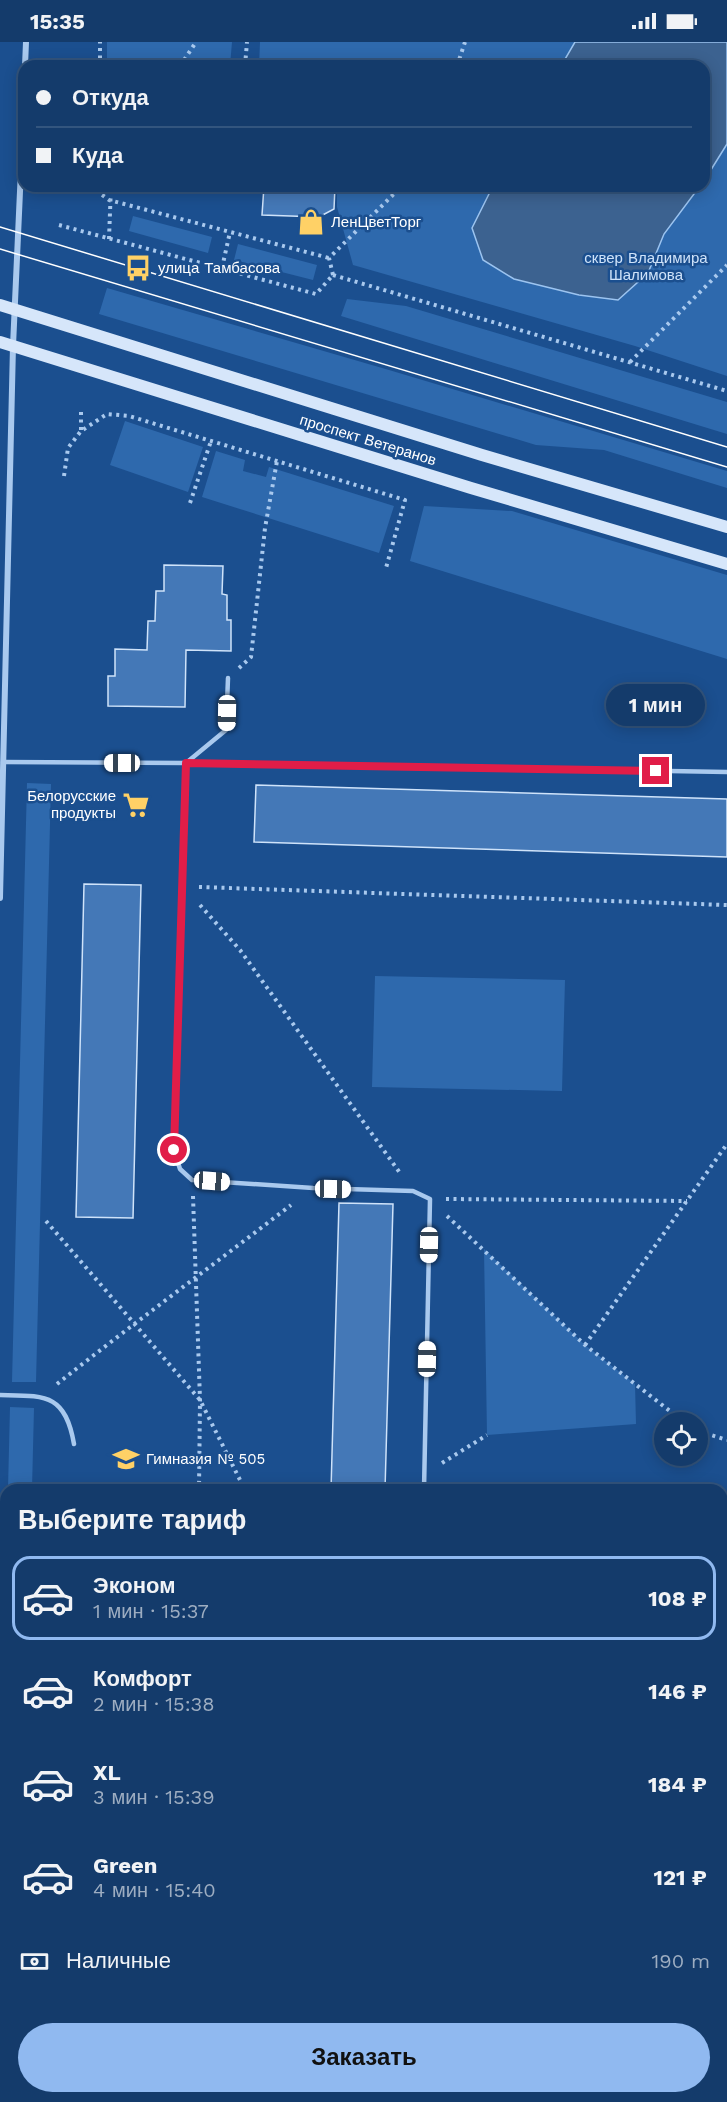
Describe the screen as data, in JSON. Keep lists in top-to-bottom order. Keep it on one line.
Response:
{"streets":{"main road":["проспект Ветеранов"]},"parks":["сквер Владимира Шалимова"],"places":{"shop":["ЛенЦветТорг"],"bus stop":["улица Тамбасова"],"supermarket":["Белорусские продукты"],"school or university":["Гимназия № 505"]},"page":{"status":"15:35","banner":["Откуда","Куда"],"bubble":"1 мин","heading":"Выберите тариф","list":[{"name":"Эконом","note":"1 мин · 15:37","value":"108 ₽"},{"name":"Комфорт","note":"2 мин · 15:38","value":"146 ₽"},{"name":"XL","note":"3 мин · 15:39","value":"184 ₽"},{"name":"Green","note":"4 мин · 15:40","value":"121 ₽"}],"pay":["Наличные","190 m"],"buttons":"Заказать"}}
